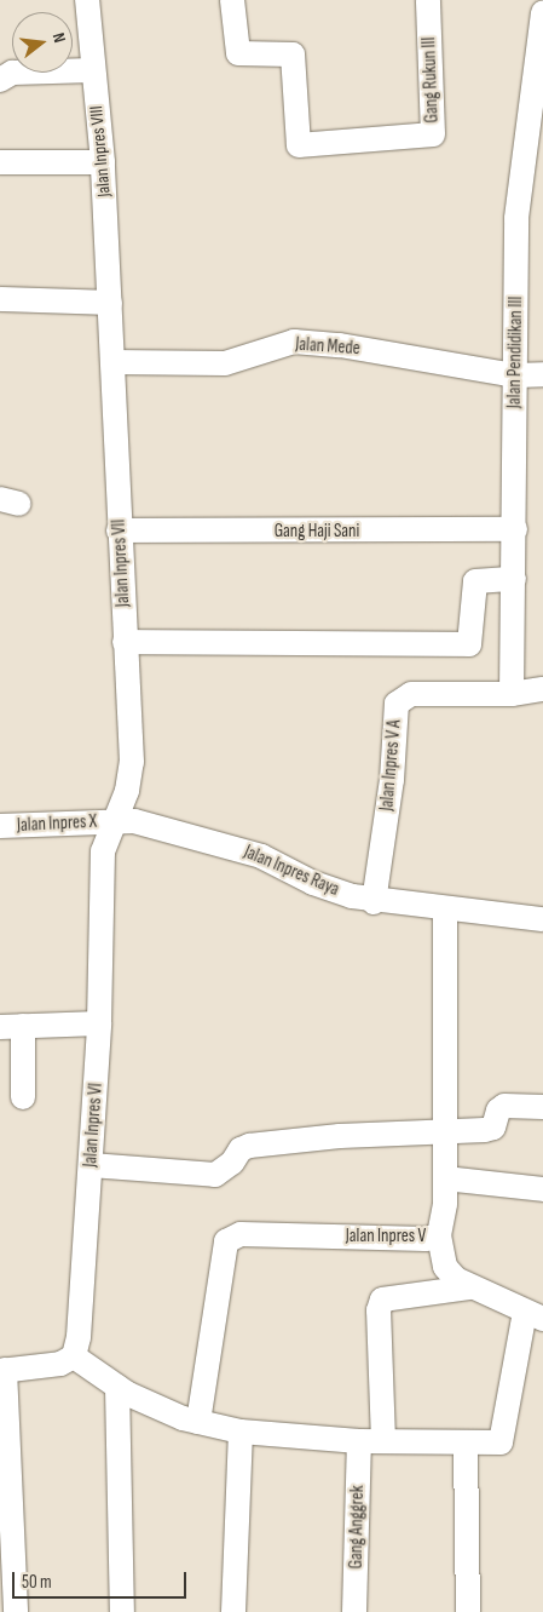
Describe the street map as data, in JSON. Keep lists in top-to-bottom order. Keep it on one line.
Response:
{"streets":{"street":["Gang Rukun III","Jalan Inpres VIII","Jalan Mede","Jalan Pendidikan III","Gang Haji Sani","Jalan Inpres VII","Jalan Inpres V A","Jalan Inpres X","Jalan Inpres Raya","Jalan Inpres VI","Jalan Inpres V","Gang Anggrek"]},"crossings":[["Jalan Inpres VIII","Jalan Inpres VII"],["Jalan Mede","Jalan Pendidikan III"],["Jalan Mede","Jalan Inpres VII"],["Jalan Pendidikan III","Gang Haji Sani"],["Jalan Pendidikan III","Jalan Inpres V A"],["Gang Haji Sani","Jalan Inpres VII"],["Jalan Inpres VII","Jalan Inpres X"],["Jalan Inpres VII","Jalan Inpres Raya"],["Jalan Inpres VII","Jalan Inpres VI"],["Jalan Inpres V A","Jalan Inpres Raya"],["Jalan Inpres X","Jalan Inpres Raya"],["Jalan Inpres X","Jalan Inpres VI"],["Jalan Inpres Raya","Jalan Inpres VI"],["Jalan Inpres Raya","Jalan Inpres V"]],"scale_bar":"50 m","north":"right"}
